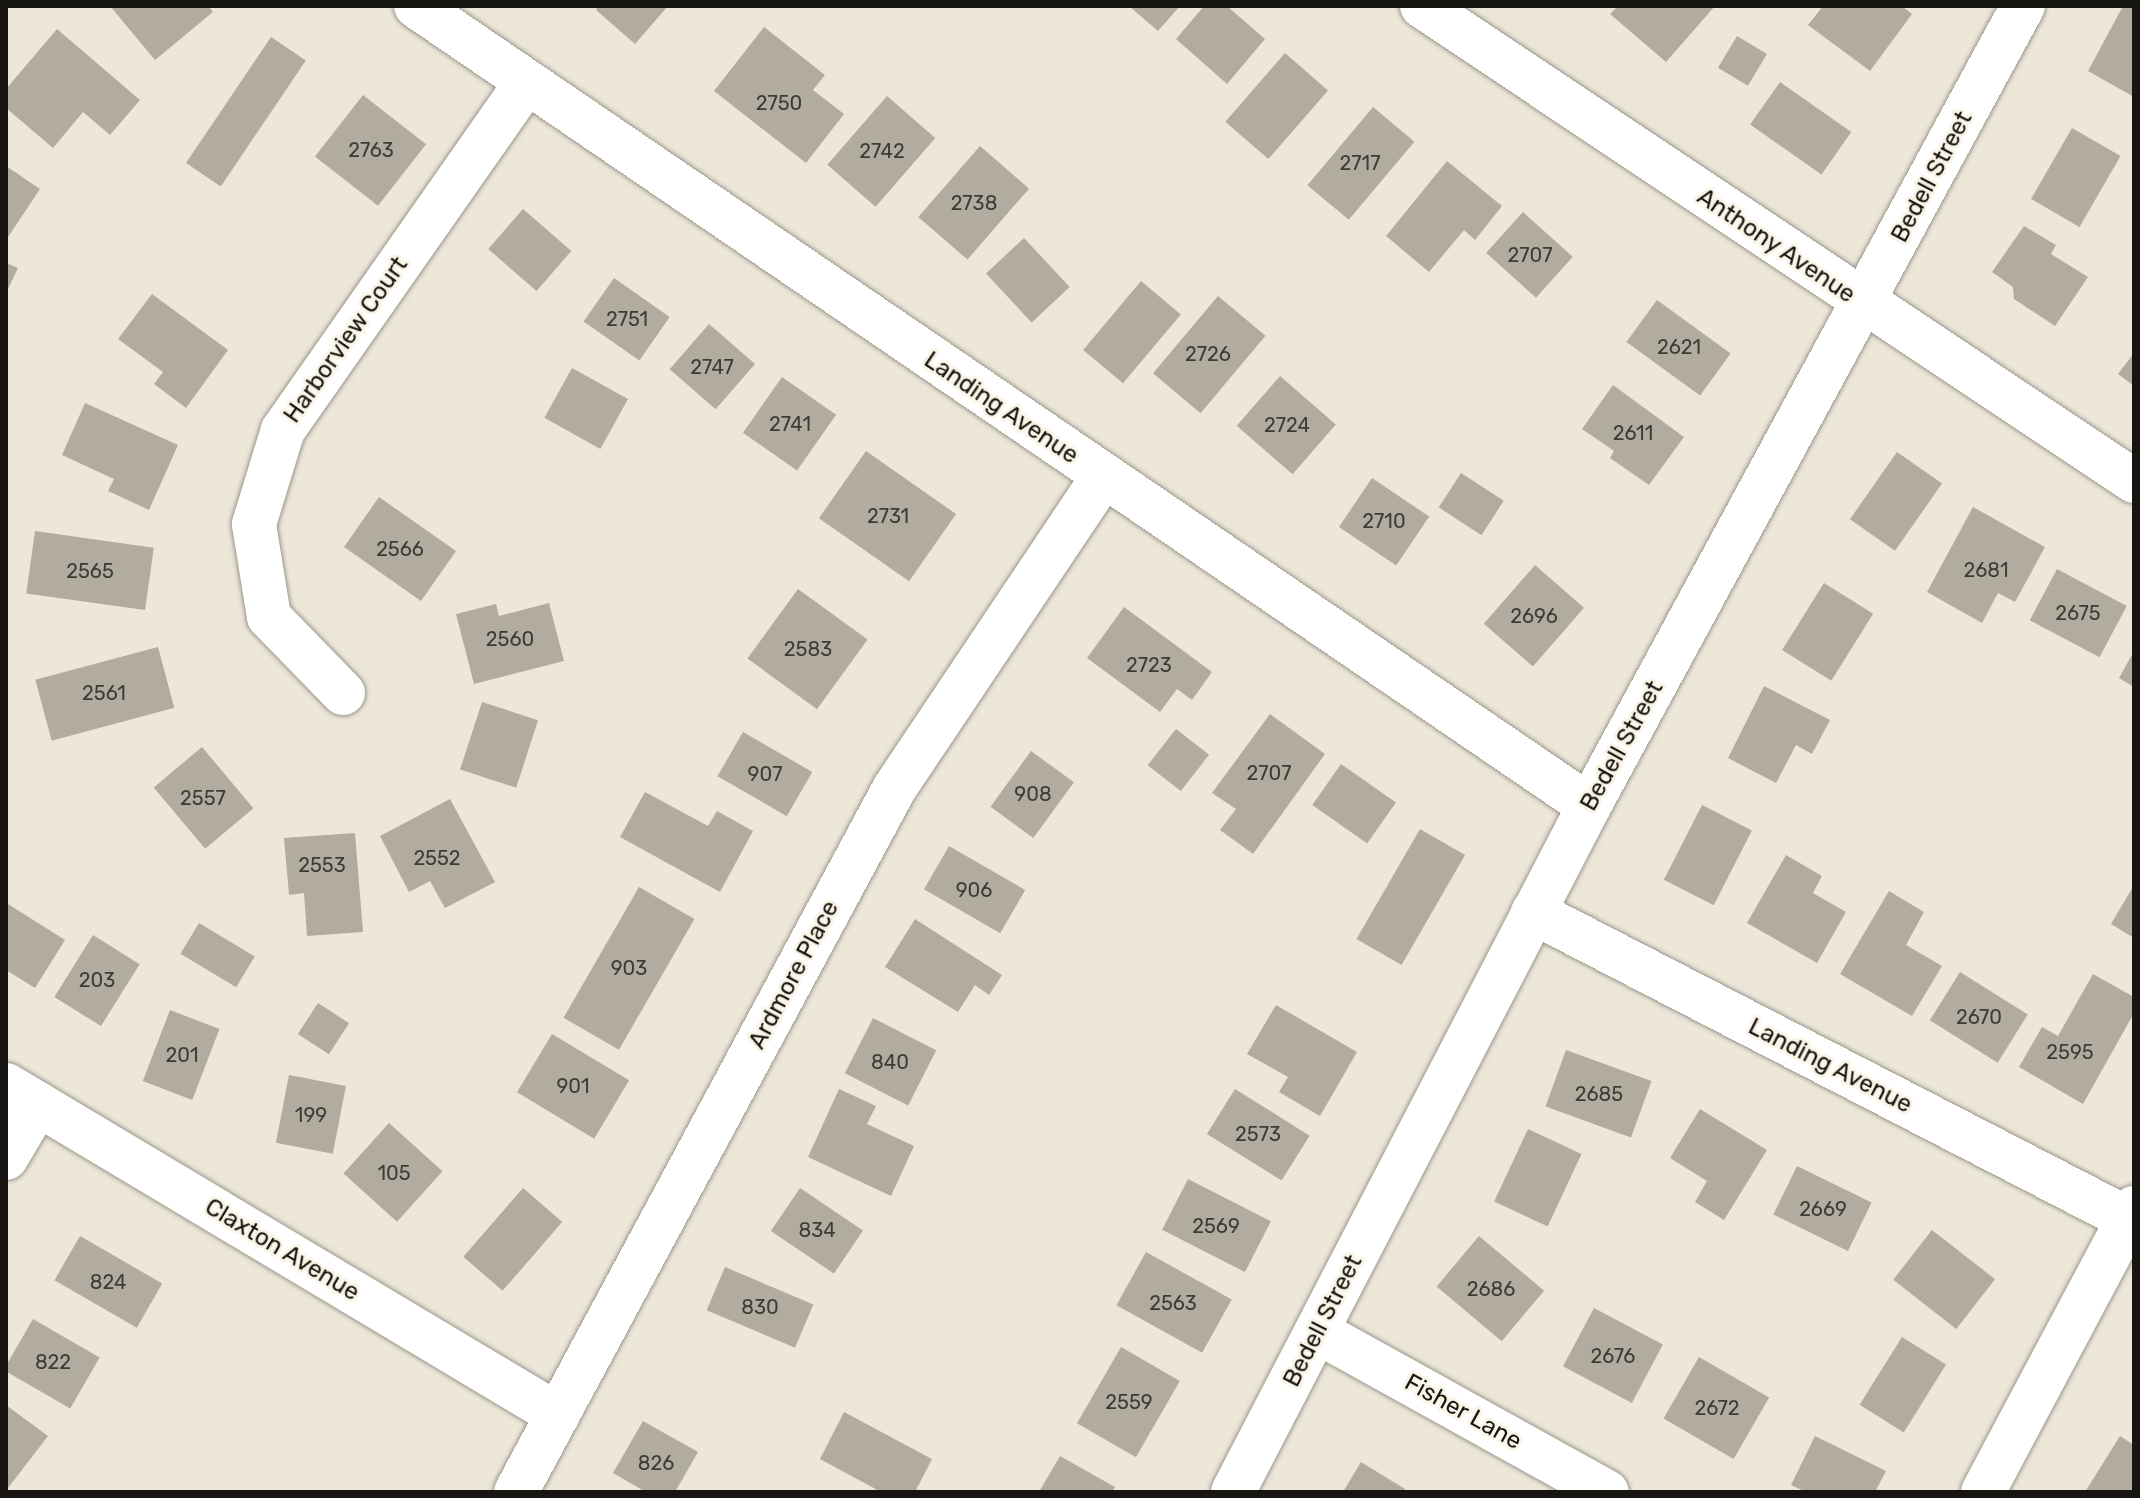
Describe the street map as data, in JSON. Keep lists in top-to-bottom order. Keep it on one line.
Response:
{"streets":{"street":["Bedell Street","Anthony Avenue","Harborview Court","Landing Avenue","Ardmore Place","Claxton Avenue","Fisher Lane"]},"crossings":[["Bedell Street","Anthony Avenue"],["Bedell Street","Landing Avenue"],["Bedell Street","Fisher Lane"],["Harborview Court","Landing Avenue"],["Landing Avenue","Ardmore Place"],["Ardmore Place","Claxton Avenue"]],"house_numbers":["2750","2763","2742","2717","2738","2707","2751","2621","2726","2747","2741","2724","2611","2731","2710","2566","2681","2565","2675","2696","2560","2583","2723","2561","2707","907","908","2557","2552","2553","906","903","203","2670","2595","201","840","901","2685","199","2573","105","2669","2569","834","824","2686","2563","830","2676","822","2559","2672","826"]}
